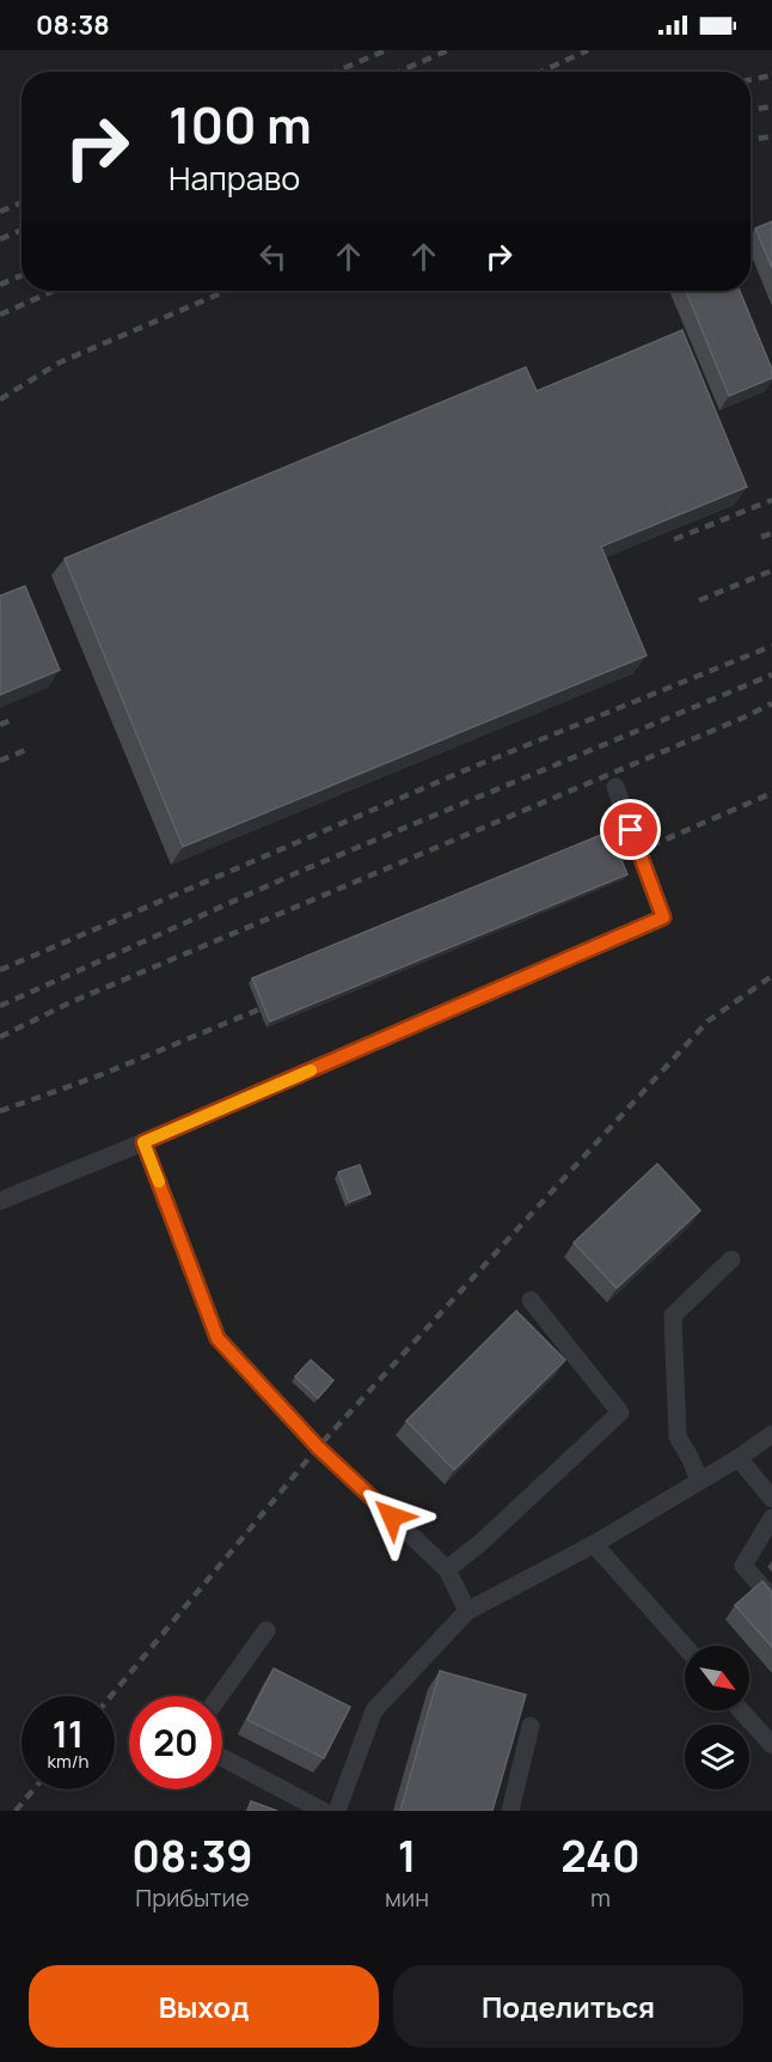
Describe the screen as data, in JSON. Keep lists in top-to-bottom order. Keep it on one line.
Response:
{"north":"bottom right","page":{"status":"08:38","turn":["100 m","Направо"],"speed":"11 km/h","limit":"20","eta":["08:39","Прибытие","1","мин","240","m"],"buttons":["Выход","Поделиться"]}}
